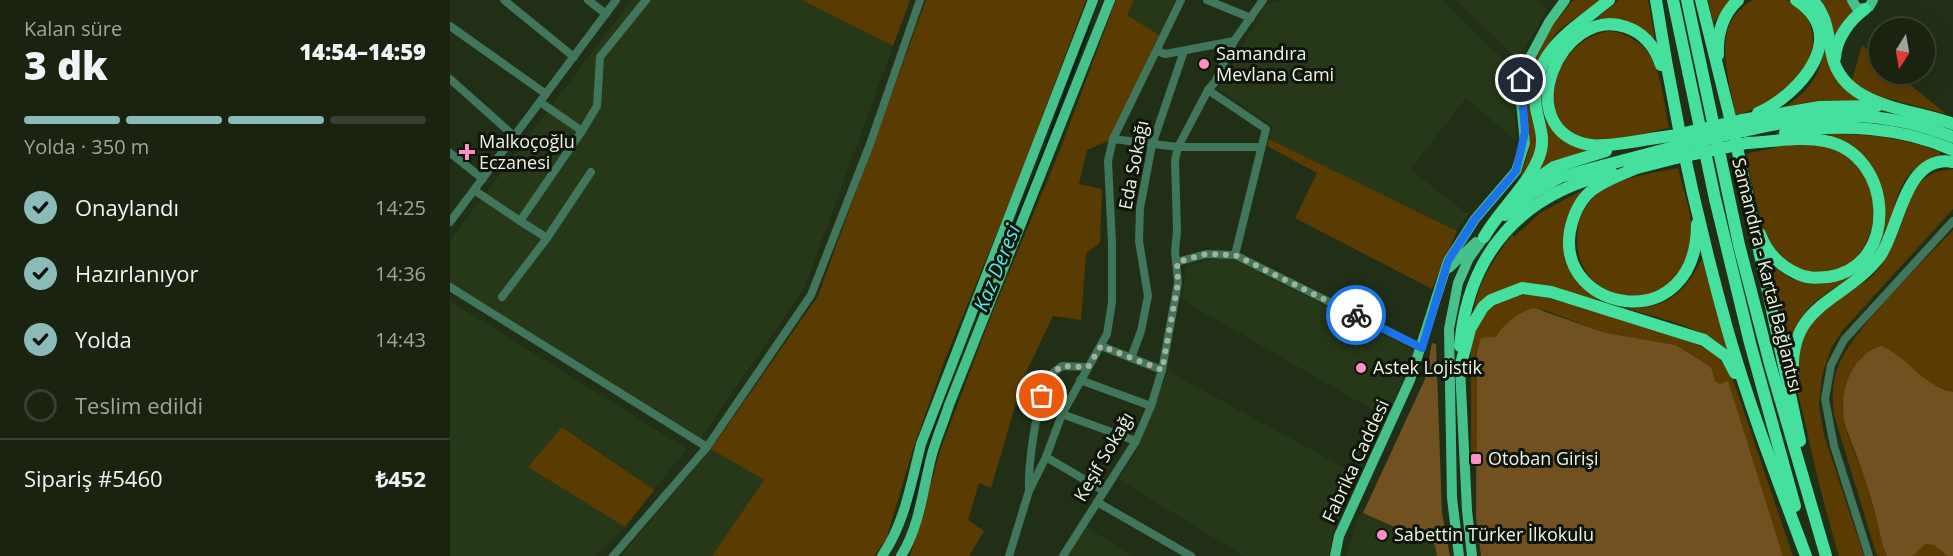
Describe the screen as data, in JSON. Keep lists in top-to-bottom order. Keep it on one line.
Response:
{"streets":{"highway":["Samandıra - Kartal Bağlantısı"],"main road":["Fabrika Caddesi"],"street":["Eda Sokağı","Keşif Sokağı"]},"water":["Kaz Deresi"],"places":{"other":["Samandıra Mevlana Cami","Astek Lojistik","Sabettin Türker İlkokulu"],"health":["Malkoçoğlu Eczanesi"],"transit":["Otoban Girişi"]},"north":"bottom","page":{"heading":["3 dk","Kalan süre","14:54–14:59"],"panel":["Sipariş #5460","₺452"],"bar":"Yolda · 350 m","list":[["Onaylandı","14:25"],["Hazırlanıyor","14:36"],["Yolda","14:43"],"Teslim edildi"]}}
